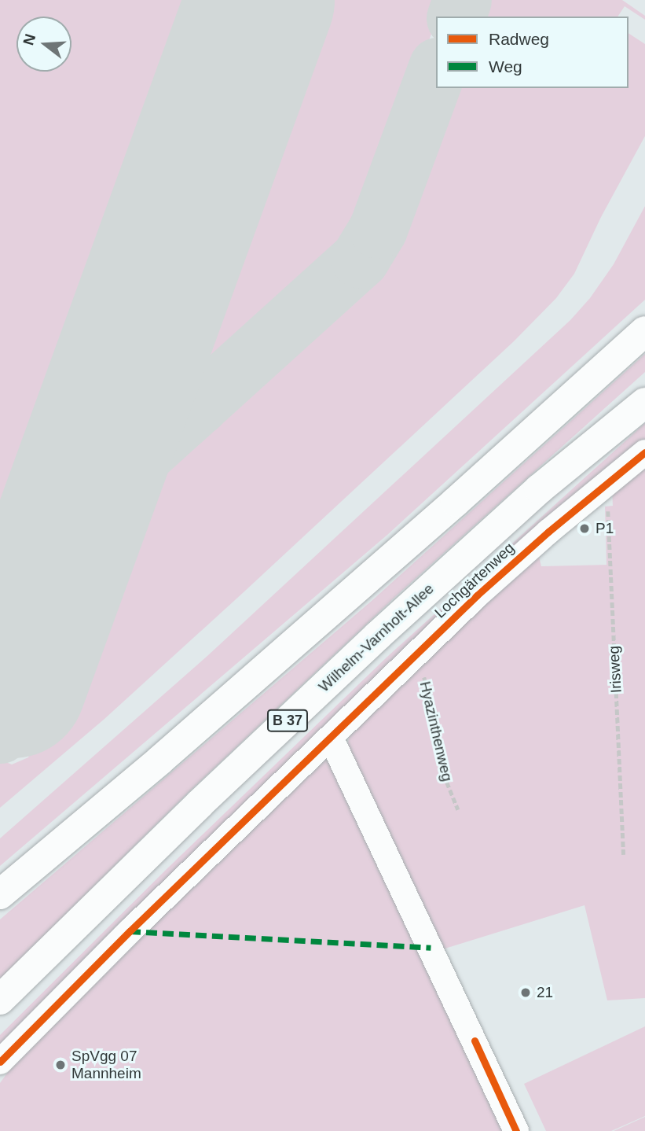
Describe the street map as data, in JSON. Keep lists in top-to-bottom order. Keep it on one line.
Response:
{"streets":{"main road":["Wilhelm-Varnholt-Allee","B 37"],"street":["Lochgärtenweg"],"path":["Irisweg","Hyazinthenweg"]},"crossings":[["Lochgärtenweg","Irisweg"],["Lochgärtenweg","Hyazinthenweg"]],"places":["P1","21","SpVgg 07 Mannheim"],"legend":["Radweg","Weg"],"north":"left"}
